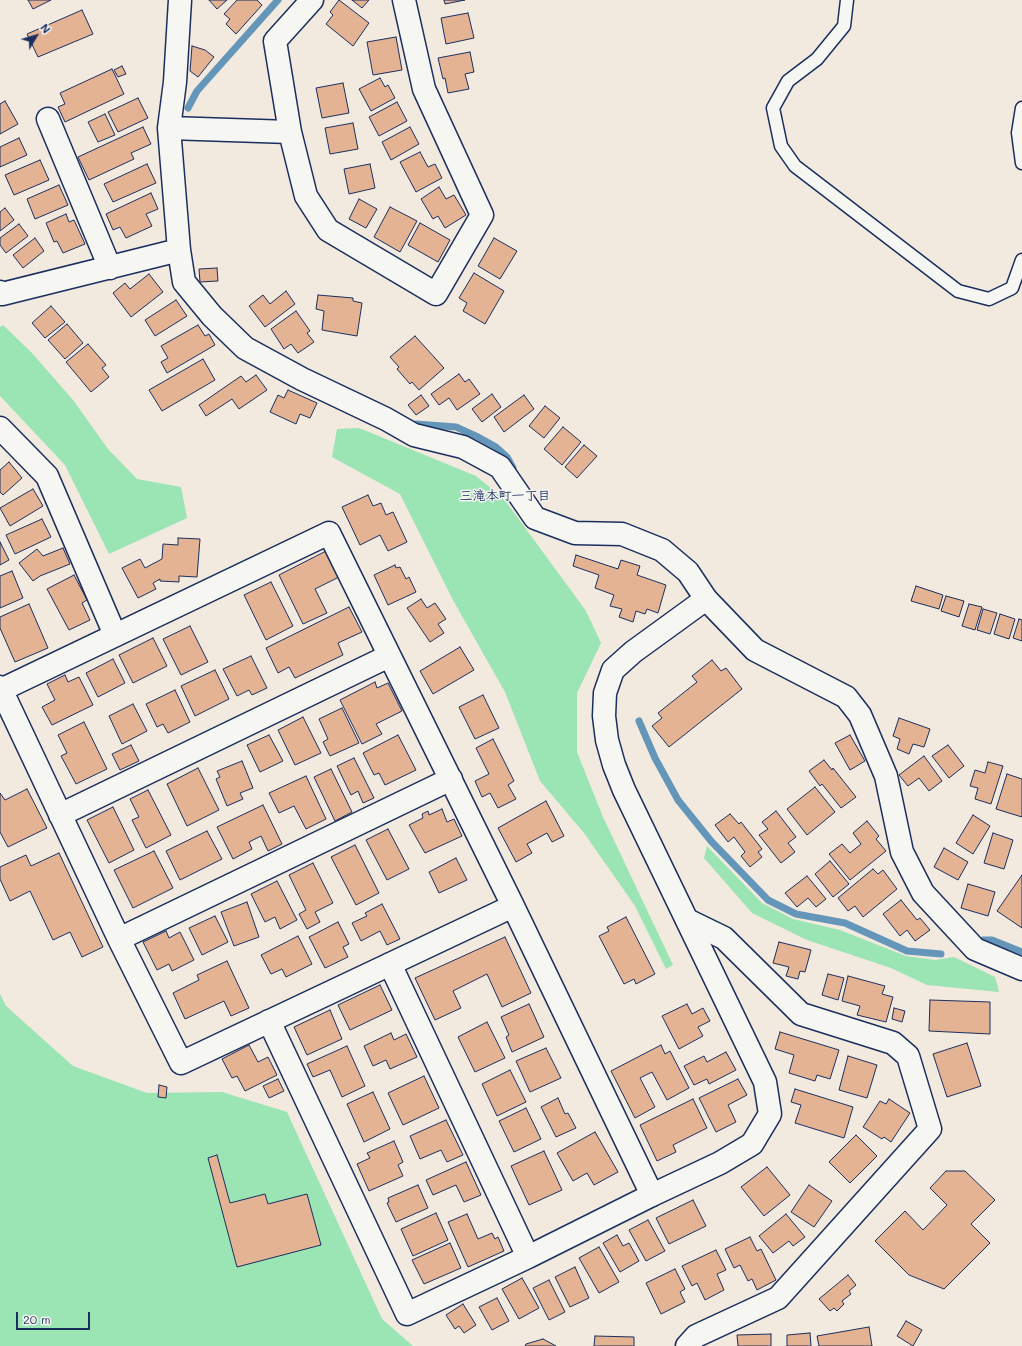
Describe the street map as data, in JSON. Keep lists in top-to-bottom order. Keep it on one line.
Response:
{"districts":["三滝本町一丁目"],"scale_bar":"20 m","north":"top right"}
